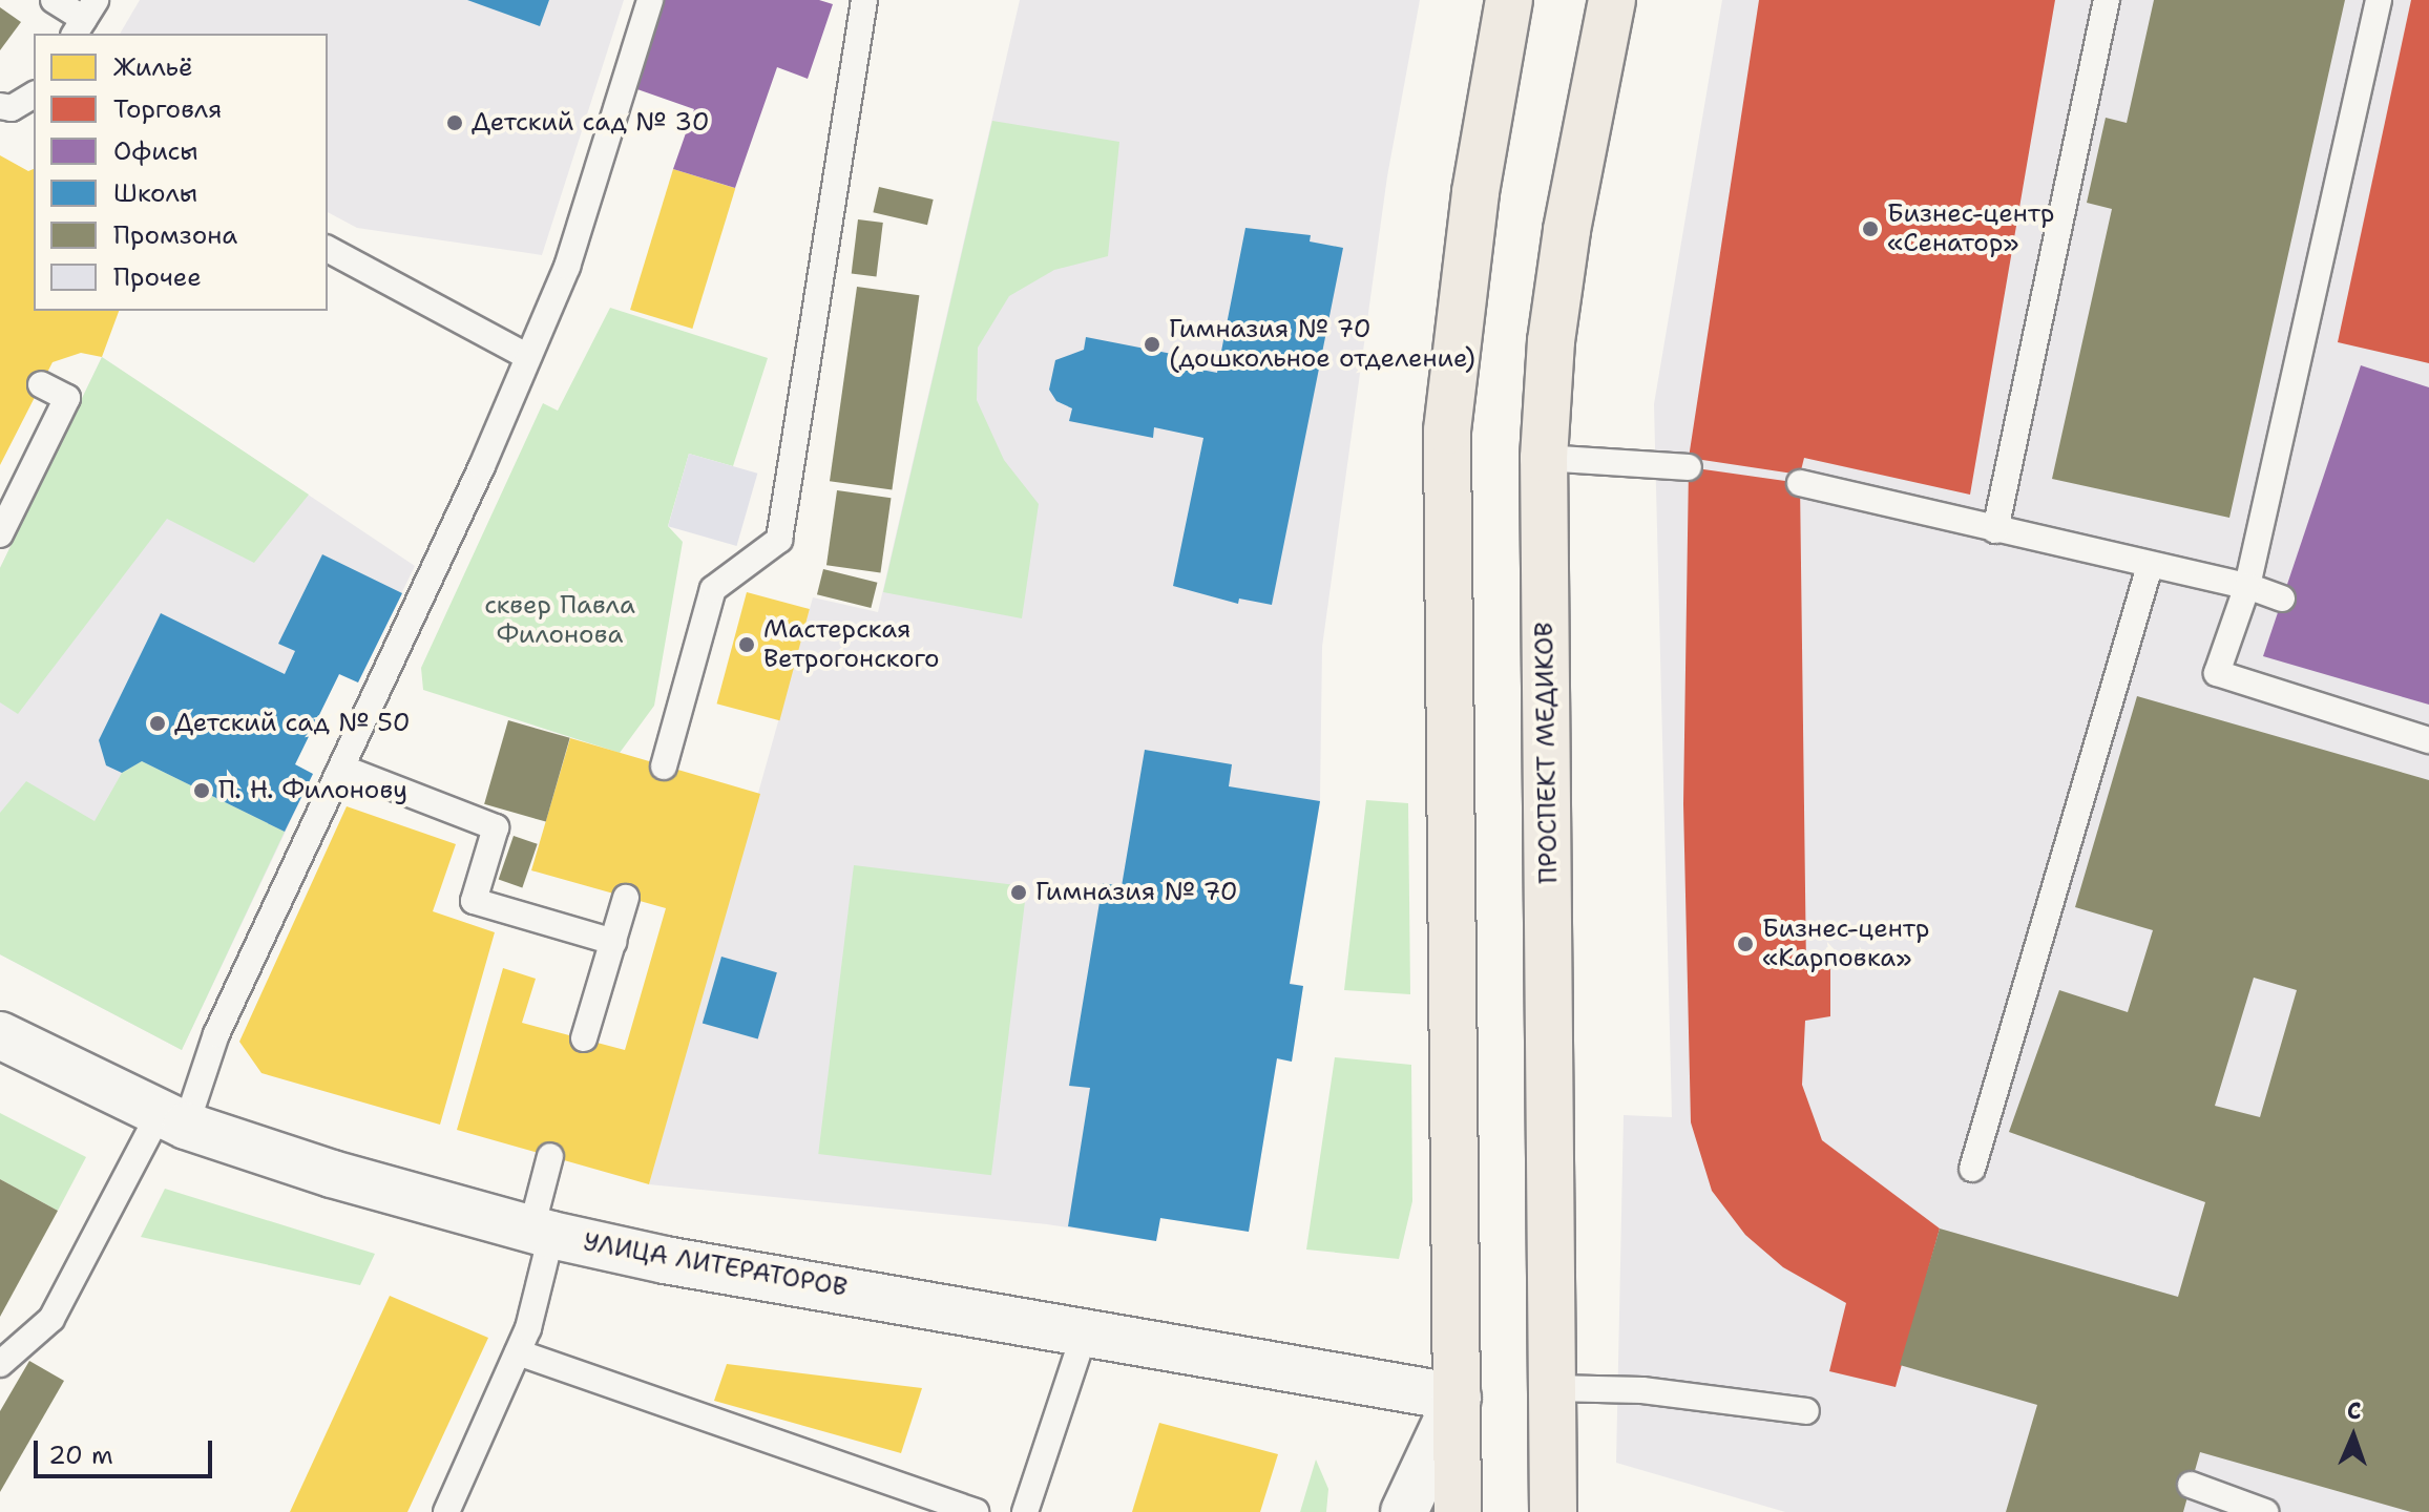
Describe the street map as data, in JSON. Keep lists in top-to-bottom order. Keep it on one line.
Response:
{"streets":{"main road":["ПРОСПЕКТ МЕДИКОВ"],"street":["УЛИЦА ЛИТЕРАТОРОВ"]},"parks":["сквер Павла Филонова"],"places":["Детский сад № 30","Бизнес-центр «Сенатор»","Гимназия № 70 (дошкольное отделение)","Мастерская Ветрогонского","Детский сад № 50","П. Н. Филонову","Гимназия № 70","Бизнес-центр «Карповка»"],"legend":["Жильё","Торговля","Офисы","Школы","Промзона","Прочее"],"scale_bar":"20 m","north":"top"}
